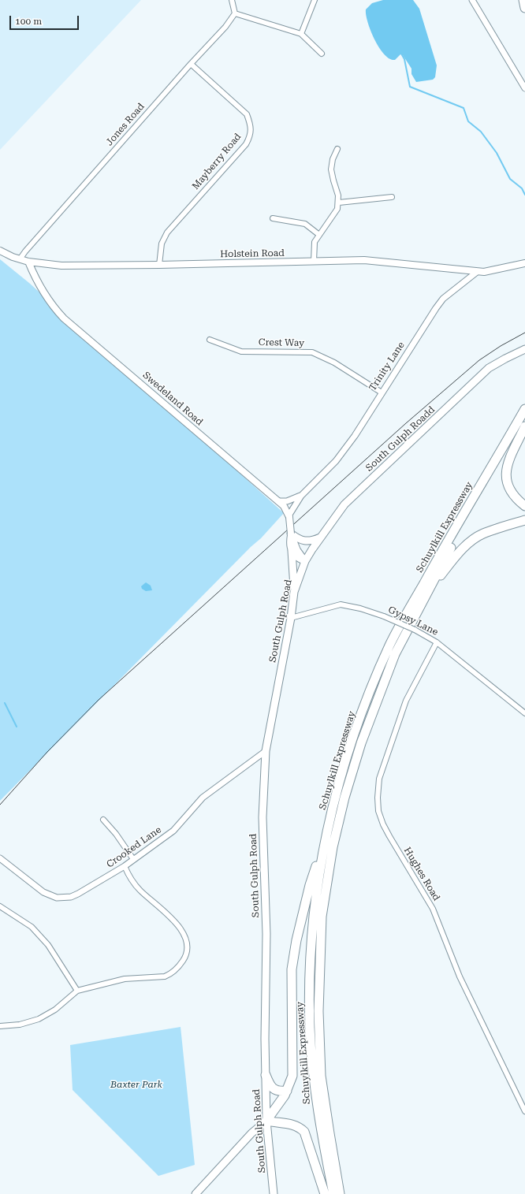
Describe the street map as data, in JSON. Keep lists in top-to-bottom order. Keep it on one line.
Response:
{"streets":{"highway":["Schuylkill Expressway"],"main road":["Holstein Road","Swedeland Road","South Gulph Roadd","South Gulph Road"],"street":["Jones Road","Mayberry Road","Crest Way","Trinity Lane","Gypsy Lane","Crooked Lane","Hughes Road"]},"crossings":[["Jones Road","Mayberry Road"],["Mayberry Road","Holstein Road"],["Holstein Road","Trinity Lane"],["Holstein Road","Swedeland Road"],["Crest Way","Trinity Lane"],["Trinity Lane","Swedeland Road"],["South Gulph Roadd","South Gulph Road"],["South Gulph Road","Gypsy Lane"],["South Gulph Road","Crooked Lane"],["Gypsy Lane","Hughes Road"]],"parks":["Baxter Park"],"scale_bar":"100 m"}
